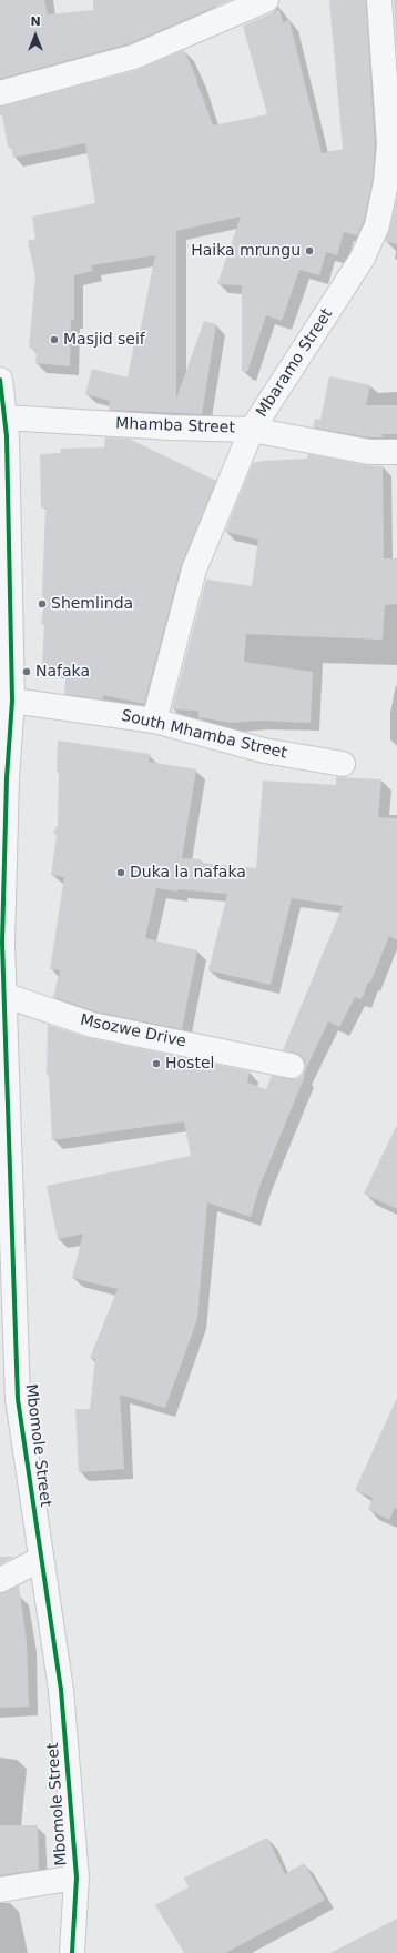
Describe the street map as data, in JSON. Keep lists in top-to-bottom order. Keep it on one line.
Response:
{"streets":{"street":["Mbaramo Street","Mhamba Street","South Mhamba Street","Msozwe Drive","Mbomole Street"]},"crossings":[["Mbaramo Street","Mhamba Street"],["Mbaramo Street","South Mhamba Street"],["Mhamba Street","Mbomole Street"],["South Mhamba Street","Mbomole Street"],["Msozwe Drive","Mbomole Street"]],"places":["Haika mrungu","Masjid seif","Shemlinda","Nafaka","Duka la nafaka","Hostel"],"north":"top"}
